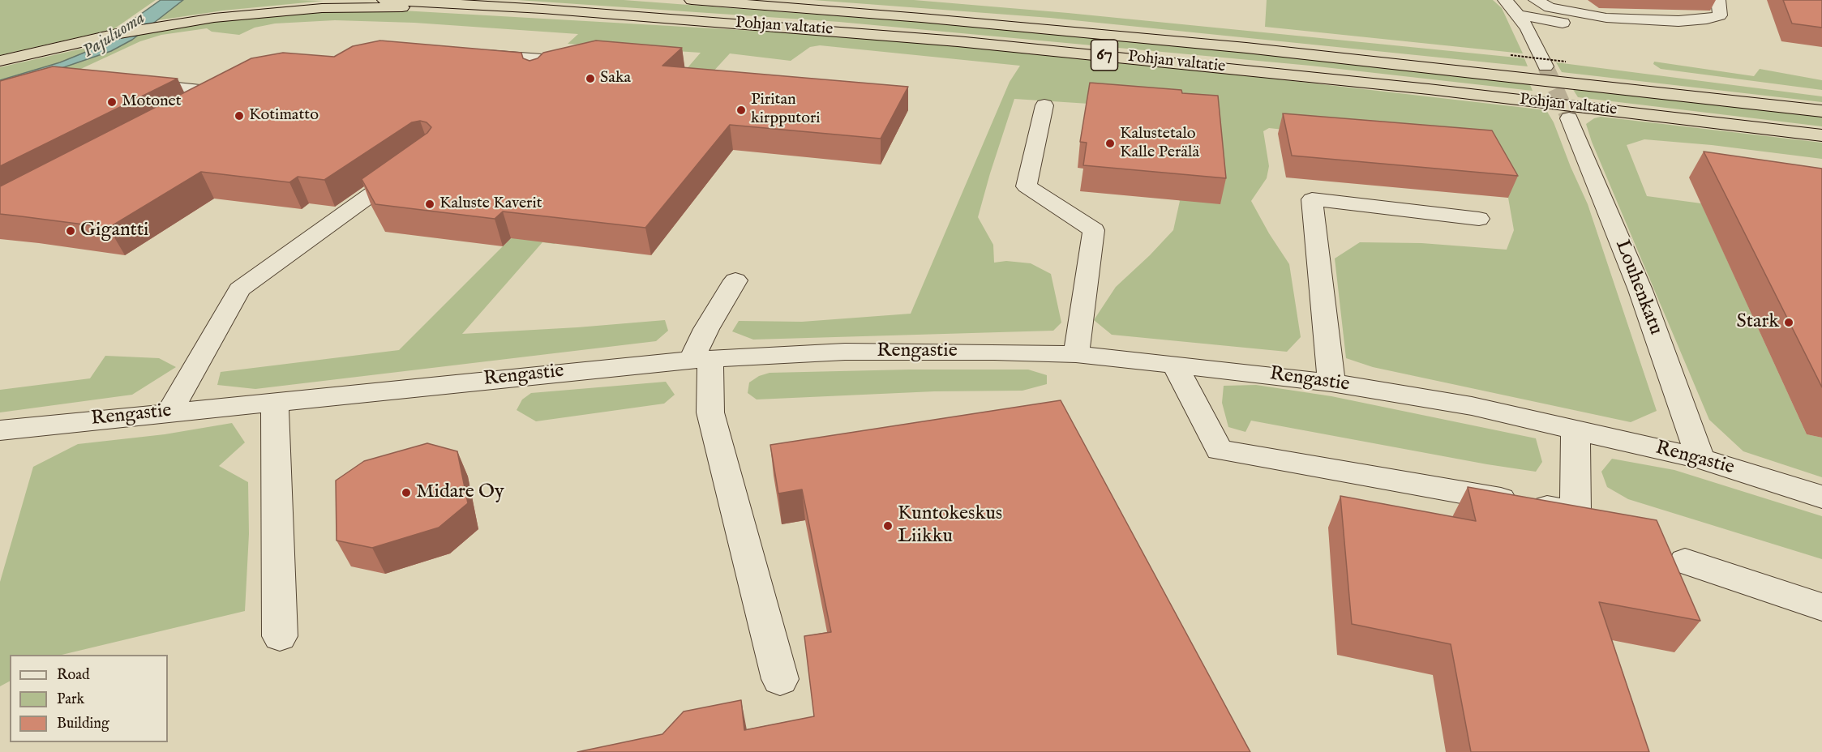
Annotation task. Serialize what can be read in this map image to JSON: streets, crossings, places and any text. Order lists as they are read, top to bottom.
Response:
{
  "streets": {
    "highway": ["Pohjan valtatie", "67"],
    "street": ["Louhenkatu", "Rengastie"]
  },
  "crossings": [
    ["Louhenkatu", "Rengastie"]
  ],
  "water": ["Pajuluoma"],
  "places": [
    "Saka",
    "Motonet",
    "Piritan kirpputori",
    "Kotimatto",
    "Kalustetalo Kalle Perälä",
    "Kaluste Kaverit",
    "Gigantti",
    "Stark",
    "Midare Oy",
    "Kuntokeskus Liikku"
  ],
  "legend": ["Road", "Park", "Building"]
}
